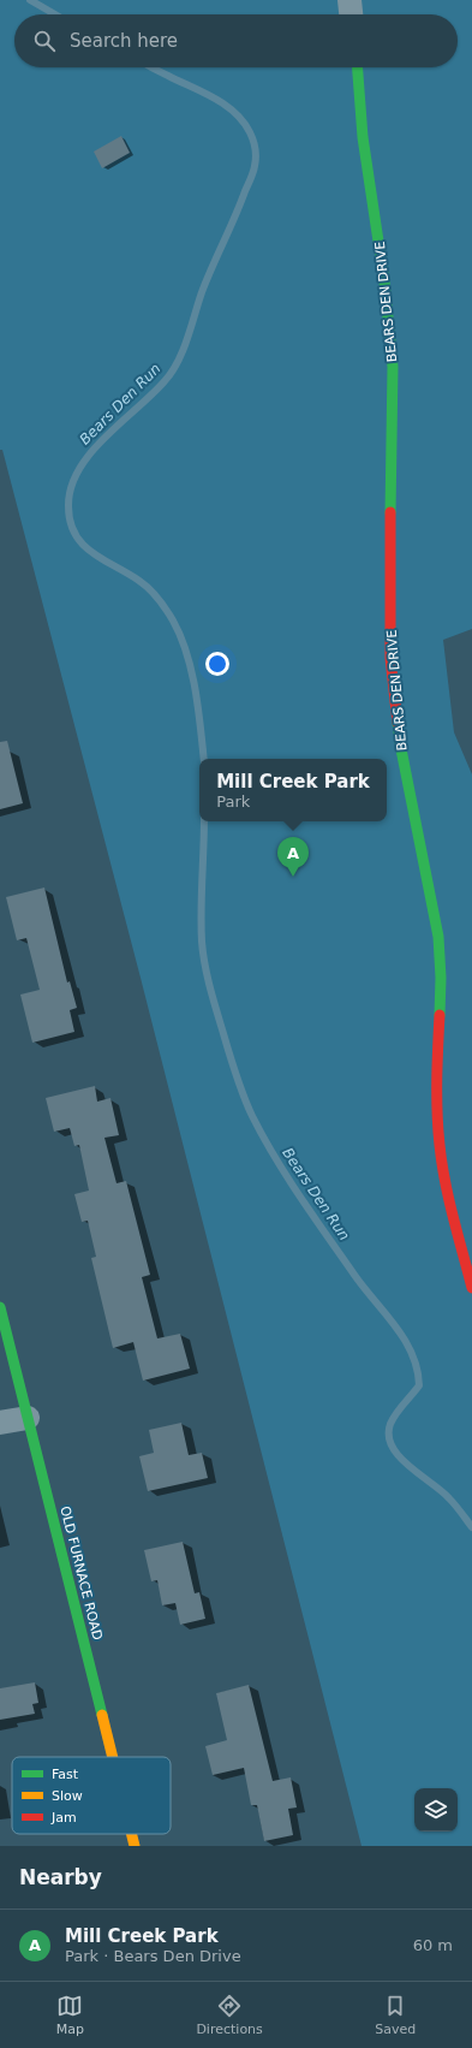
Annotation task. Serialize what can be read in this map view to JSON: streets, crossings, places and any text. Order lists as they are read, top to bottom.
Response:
{
  "streets": {
    "street": ["BEARS DEN DRIVE", "OLD FURNACE ROAD"]
  },
  "water": ["Bears Den Run"],
  "legend": ["Fast", "Slow", "Jam"],
  "page": {
    "search": "Search here",
    "popup": ["Mill Creek Park", "Park"],
    "pins": "A",
    "heading": "Nearby",
    "list": [
      {
        "mark": "A",
        "name": "Mill Creek Park",
        "note": "Park · Bears Den Drive",
        "value": "60 m"
      }
    ],
    "nav": ["Map", "Directions", "Saved"]
  }
}
